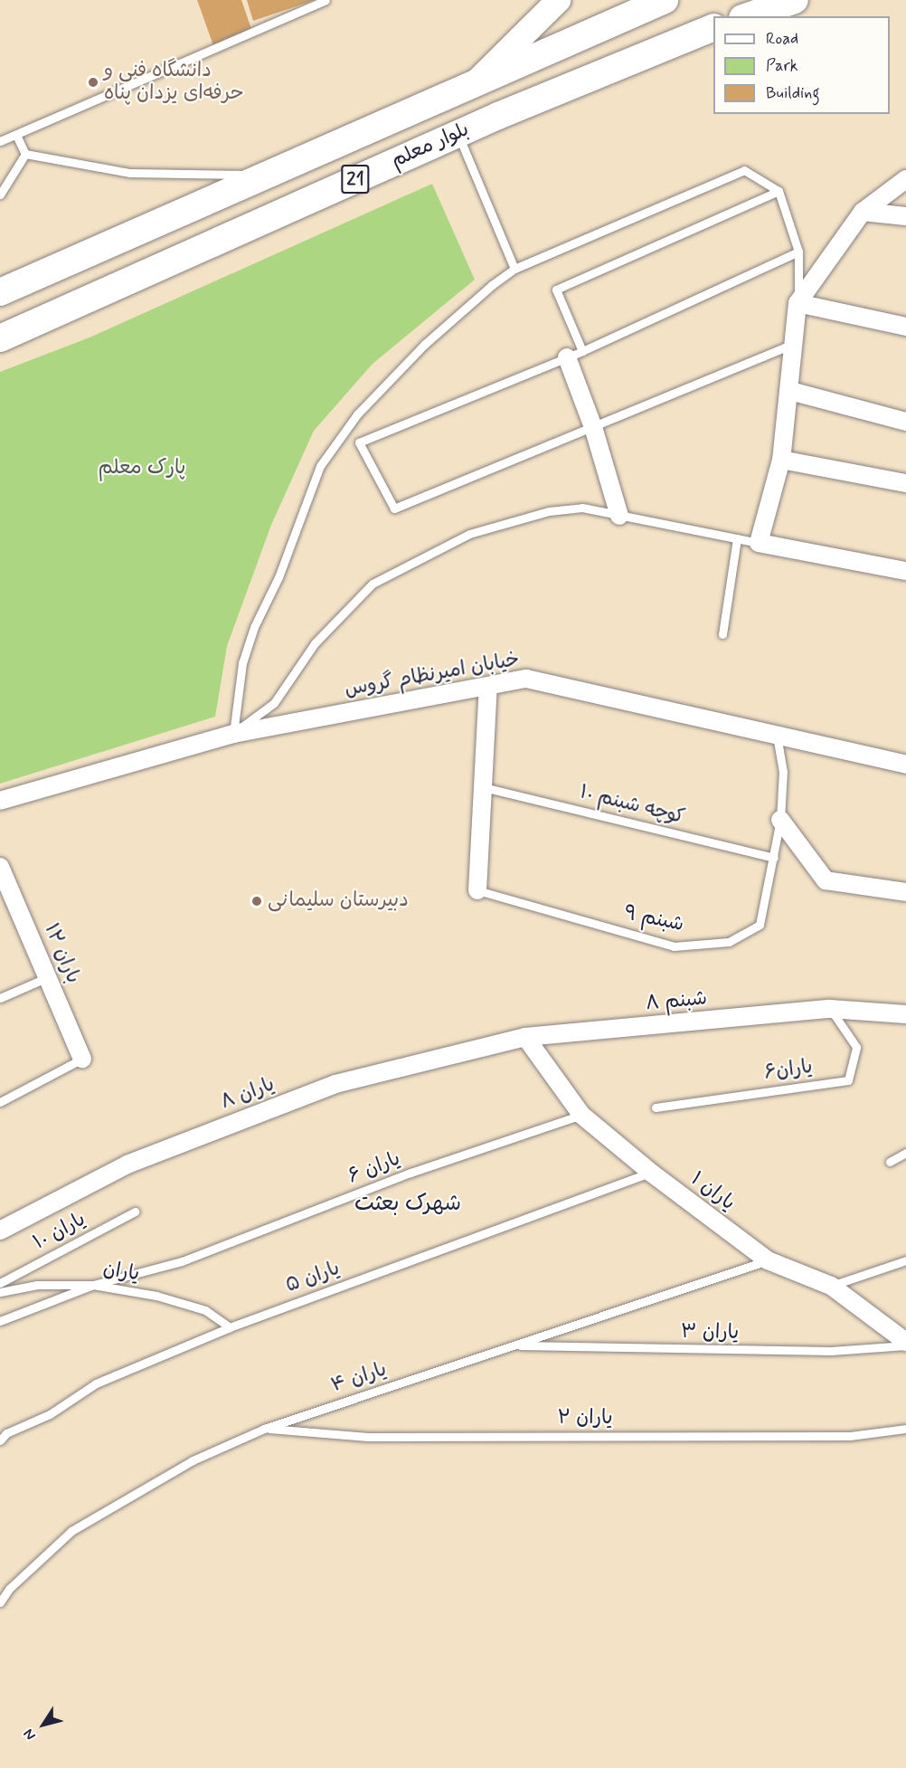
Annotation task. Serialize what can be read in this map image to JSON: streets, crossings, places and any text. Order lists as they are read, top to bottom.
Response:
{
  "streets": {
    "main road": ["بلوار معلم", "21"],
    "street": [
      "خیابان امیرنظام گروس",
      "باران ۱۲",
      "شبنم ۸",
      "یاران ۸",
      "یاران ۱"
    ],
    "lane": [
      "کوچه شبنم ۱۰",
      "شبنم ۹",
      "یاران۶",
      "یاران ۶",
      "یاران ۱۰",
      "یاران",
      "یاران ۵",
      "یاران ۳",
      "یاران ۴",
      "یاران ۲"
    ]
  },
  "crossings": [
    ["خیابان امیرنظام گروس", "شبنم ۹"],
    ["کوچه شبنم ۱۰", "شبنم ۹"],
    ["شبنم ۸", "یاران۶"],
    ["شبنم ۸", "یاران ۸"],
    ["شبنم ۸", "یاران ۱"],
    ["یاران ۸", "یاران ۱"],
    ["یاران ۶", "یاران ۱"],
    ["یاران ۶", "یاران"],
    ["یاران ۱", "یاران ۵"],
    ["یاران ۱", "یاران ۳"],
    ["یاران ۱", "یاران ۴"],
    ["یاران", "یاران ۵"],
    ["یاران ۳", "یاران ۴"],
    ["یاران ۴", "یاران ۲"]
  ],
  "districts": ["شهرک بعثت"],
  "parks": ["پارک معلم"],
  "places": ["دانشگاه فنی و حرفه‌ای یزدان پناه", "دبیرستان سلیمانی"],
  "legend": ["Road", "Park", "Building"],
  "north": "bottom left"
}
